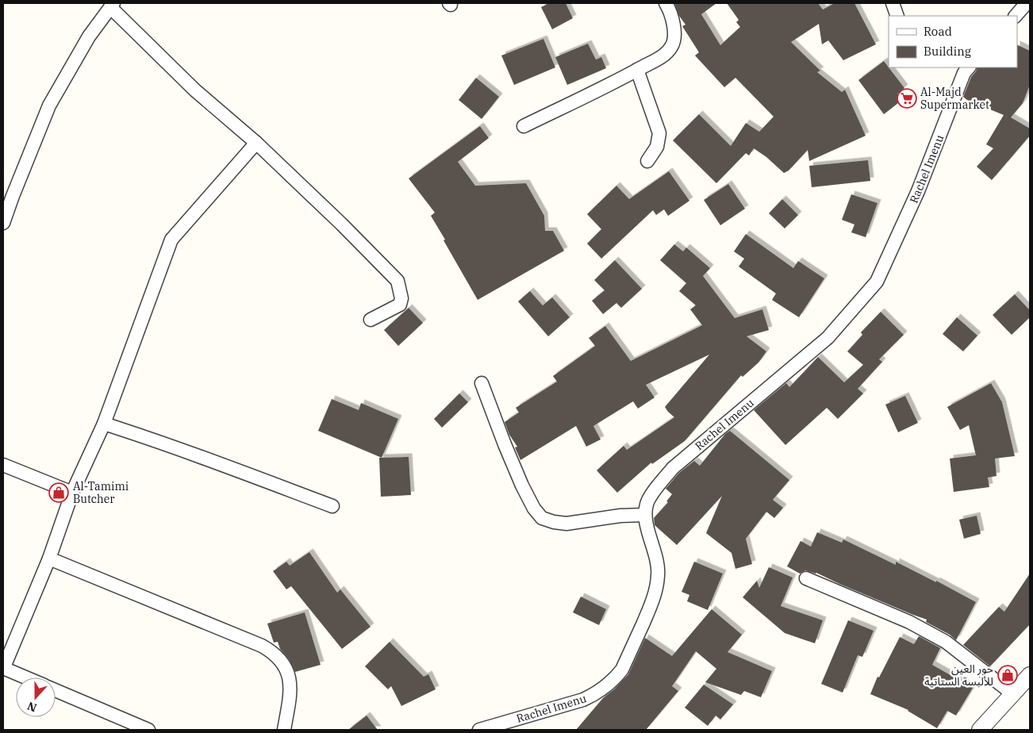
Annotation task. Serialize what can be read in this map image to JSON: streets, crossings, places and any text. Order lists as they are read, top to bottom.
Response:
{
  "streets": {
    "street": ["Rachel Imenu"]
  },
  "places": {
    "supermarket": ["Al-Majd Supermarket"],
    "shop": ["Al-Tamimi Butcher", "حور العين للألبسة الستاتية"]
  },
  "legend": ["Road", "Building"],
  "north": "bottom"
}
